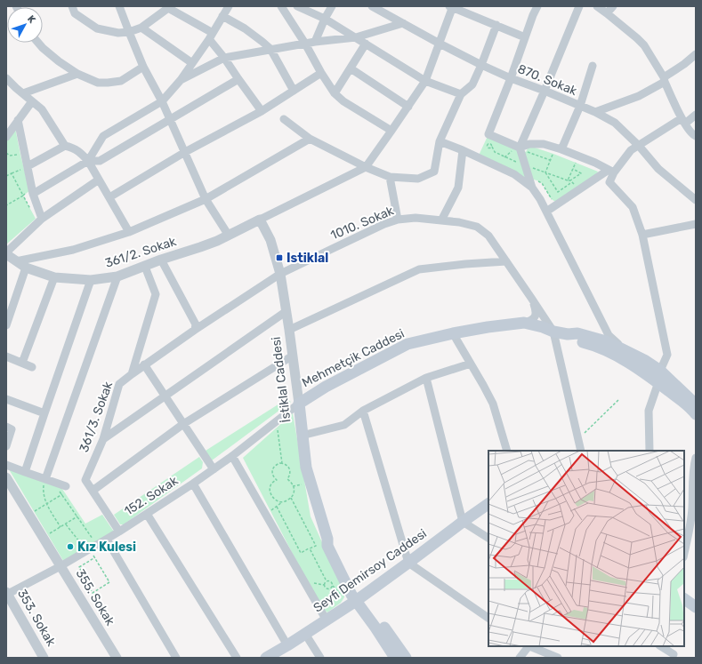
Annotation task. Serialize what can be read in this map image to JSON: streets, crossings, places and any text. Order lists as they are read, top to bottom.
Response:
{
  "streets": {
    "main road": ["Mehmetçik Caddesi", "İstiklal Caddesi", "Seyfi Demirsoy Caddesi"],
    "street": [
      "870. Sokak",
      "1010. Sokak",
      "361/2. Sokak",
      "361/3. Sokak",
      "152. Sokak",
      "355. Sokak",
      "353. Sokak"
    ]
  },
  "crossings": [
    ["1010. Sokak", "Mehmetçik Caddesi"],
    ["1010. Sokak", "İstiklal Caddesi"],
    ["1010. Sokak", "361/3. Sokak"],
    ["361/2. Sokak", "İstiklal Caddesi"],
    ["Mehmetçik Caddesi", "İstiklal Caddesi"],
    ["Mehmetçik Caddesi", "152. Sokak"],
    ["İstiklal Caddesi", "152. Sokak"],
    ["İstiklal Caddesi", "Seyfi Demirsoy Caddesi"],
    ["361/3. Sokak", "152. Sokak"],
    ["152. Sokak", "355. Sokak"],
    ["152. Sokak", "353. Sokak"]
  ],
  "places": {
    "transit": ["Istiklal"],
    "other": ["Kız Kulesi"]
  },
  "north": "top right"
}
